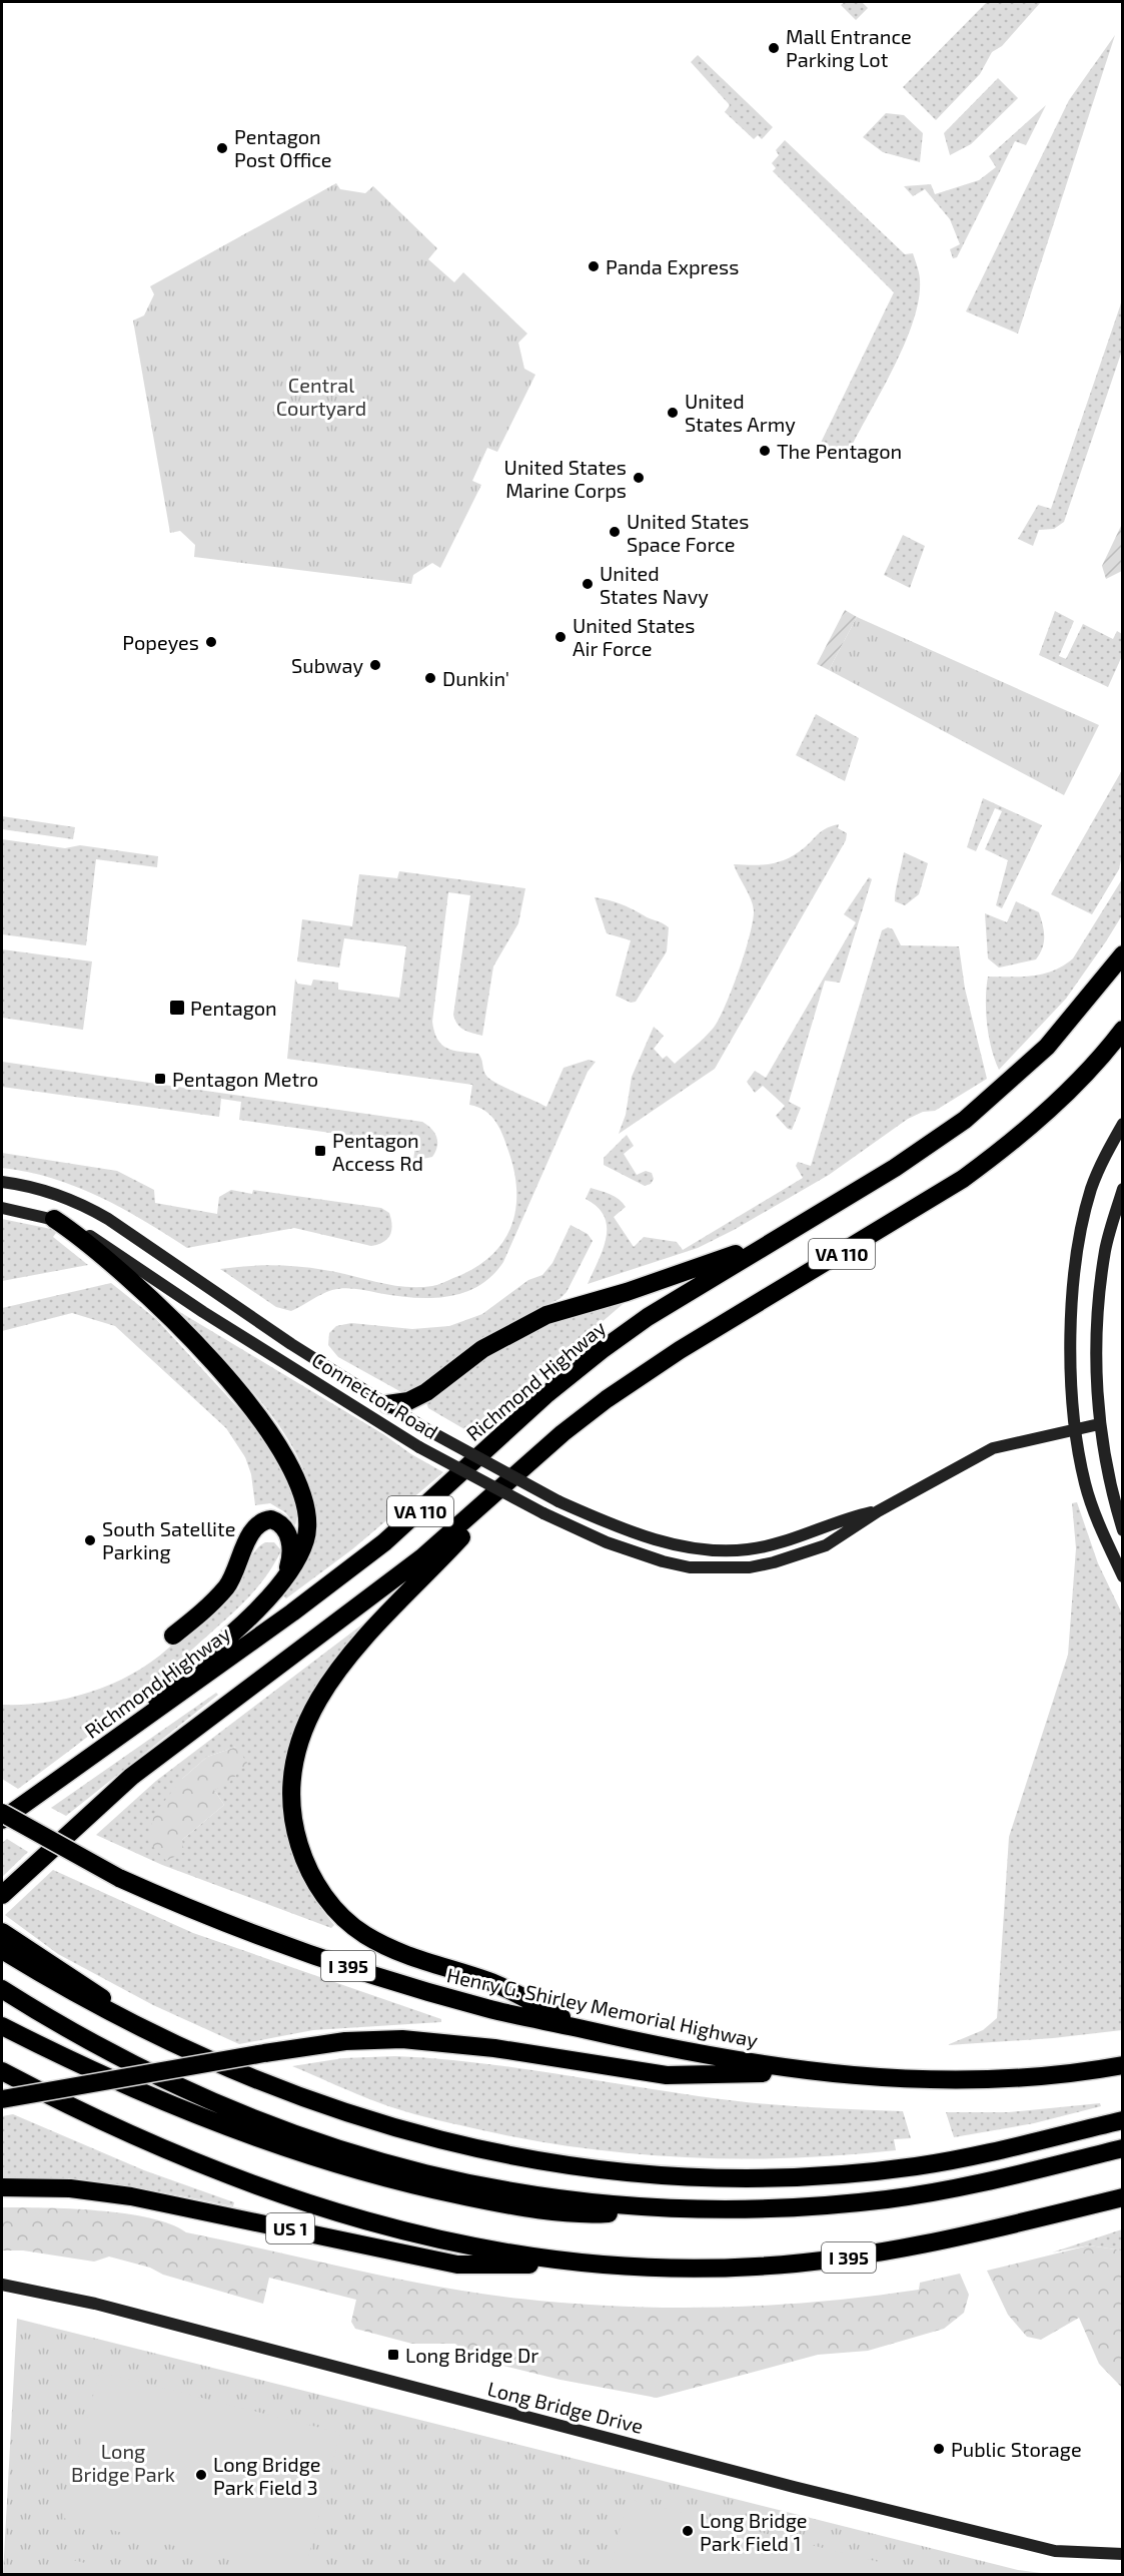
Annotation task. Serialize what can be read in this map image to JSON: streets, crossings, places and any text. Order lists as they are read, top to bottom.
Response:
{
  "streets": {
    "highway": [
      "VA 110",
      "Richmond Highway",
      "I 395",
      "Henry G. Shirley Memorial Highway",
      "US 1"
    ],
    "street": ["Connector Road", "Long Bridge Drive"]
  },
  "crossings": [
    ["I 395", "US 1"]
  ],
  "parks": ["Central Courtyard", "Long Bridge Park"],
  "places": {
    "other": [
      "Mall Entrance Parking Lot",
      "Pentagon Post Office",
      "Panda Express",
      "United States Army",
      "The Pentagon",
      "United States Marine Corps",
      "United States Space Force",
      "United States Navy",
      "United States Air Force",
      "Popeyes",
      "Subway",
      "Dunkin'",
      "South Satellite Parking",
      "Public Storage",
      "Long Bridge Park Field 3",
      "Long Bridge Park Field 1"
    ],
    "transit": [
      "Pentagon",
      "Pentagon Metro",
      "Pentagon Access Rd",
      "Long Bridge Dr"
    ]
  }
}
